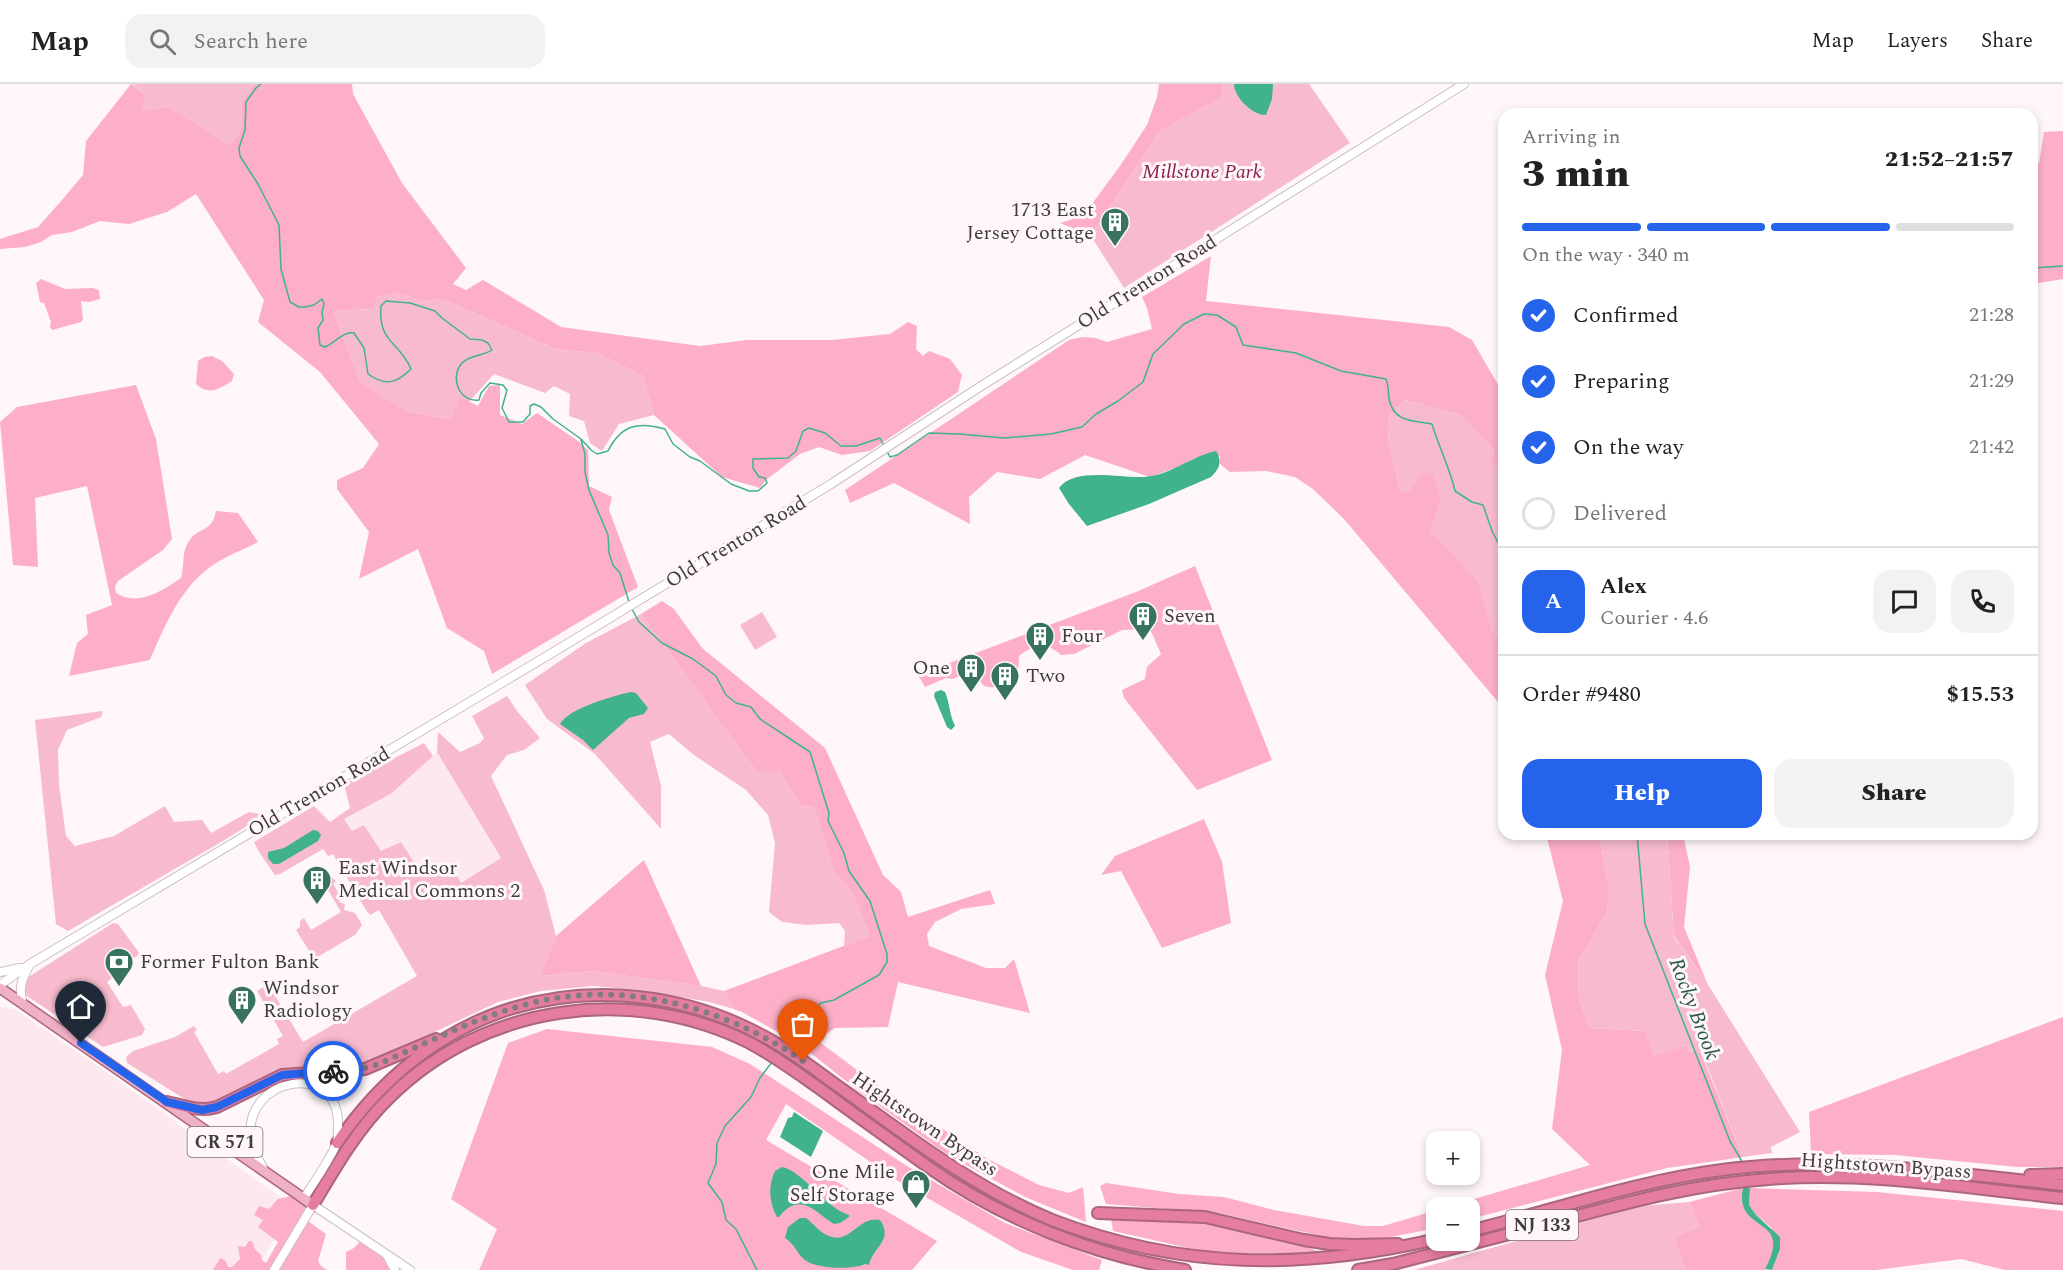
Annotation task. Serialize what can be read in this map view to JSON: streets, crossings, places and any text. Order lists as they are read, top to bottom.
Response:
{
  "streets": {
    "highway": ["Hightstown Bypass", "NJ 133"],
    "main road": ["Old Trenton Road", "CR 571"]
  },
  "crossings": [
    ["Old Trenton Road", "CR 571"],
    ["Hightstown Bypass", "CR 571"]
  ],
  "water": ["Rocky Brook"],
  "parks": ["Millstone Park"],
  "places": {
    "building": [
      "1713 East Jersey Cottage",
      "Seven",
      "Four",
      "One",
      "Two",
      "East Windsor Medical Commons 2",
      "Windsor Radiology"
    ],
    "bank": ["Former Fulton Bank"],
    "shop": ["One Mile Self Storage"]
  },
  "page": {
    "header": "Map",
    "search": "Search here",
    "nav": ["Map", "Layers", "Share"],
    "heading": ["3 min", "Arriving in", "21:52–21:57"],
    "panel": [
      "Alex",
      "Courier · 4.6",
      "Order #9480",
      "$15.53"
    ],
    "bar": "On the way · 340 m",
    "list": [
      ["Confirmed", "21:28"],
      ["Preparing", "21:29"],
      ["On the way", "21:42"],
      "Delivered"
    ],
    "round": "A",
    "buttons": ["Help", "Share"],
    "map_buttons": ["+", "−"]
  }
}
